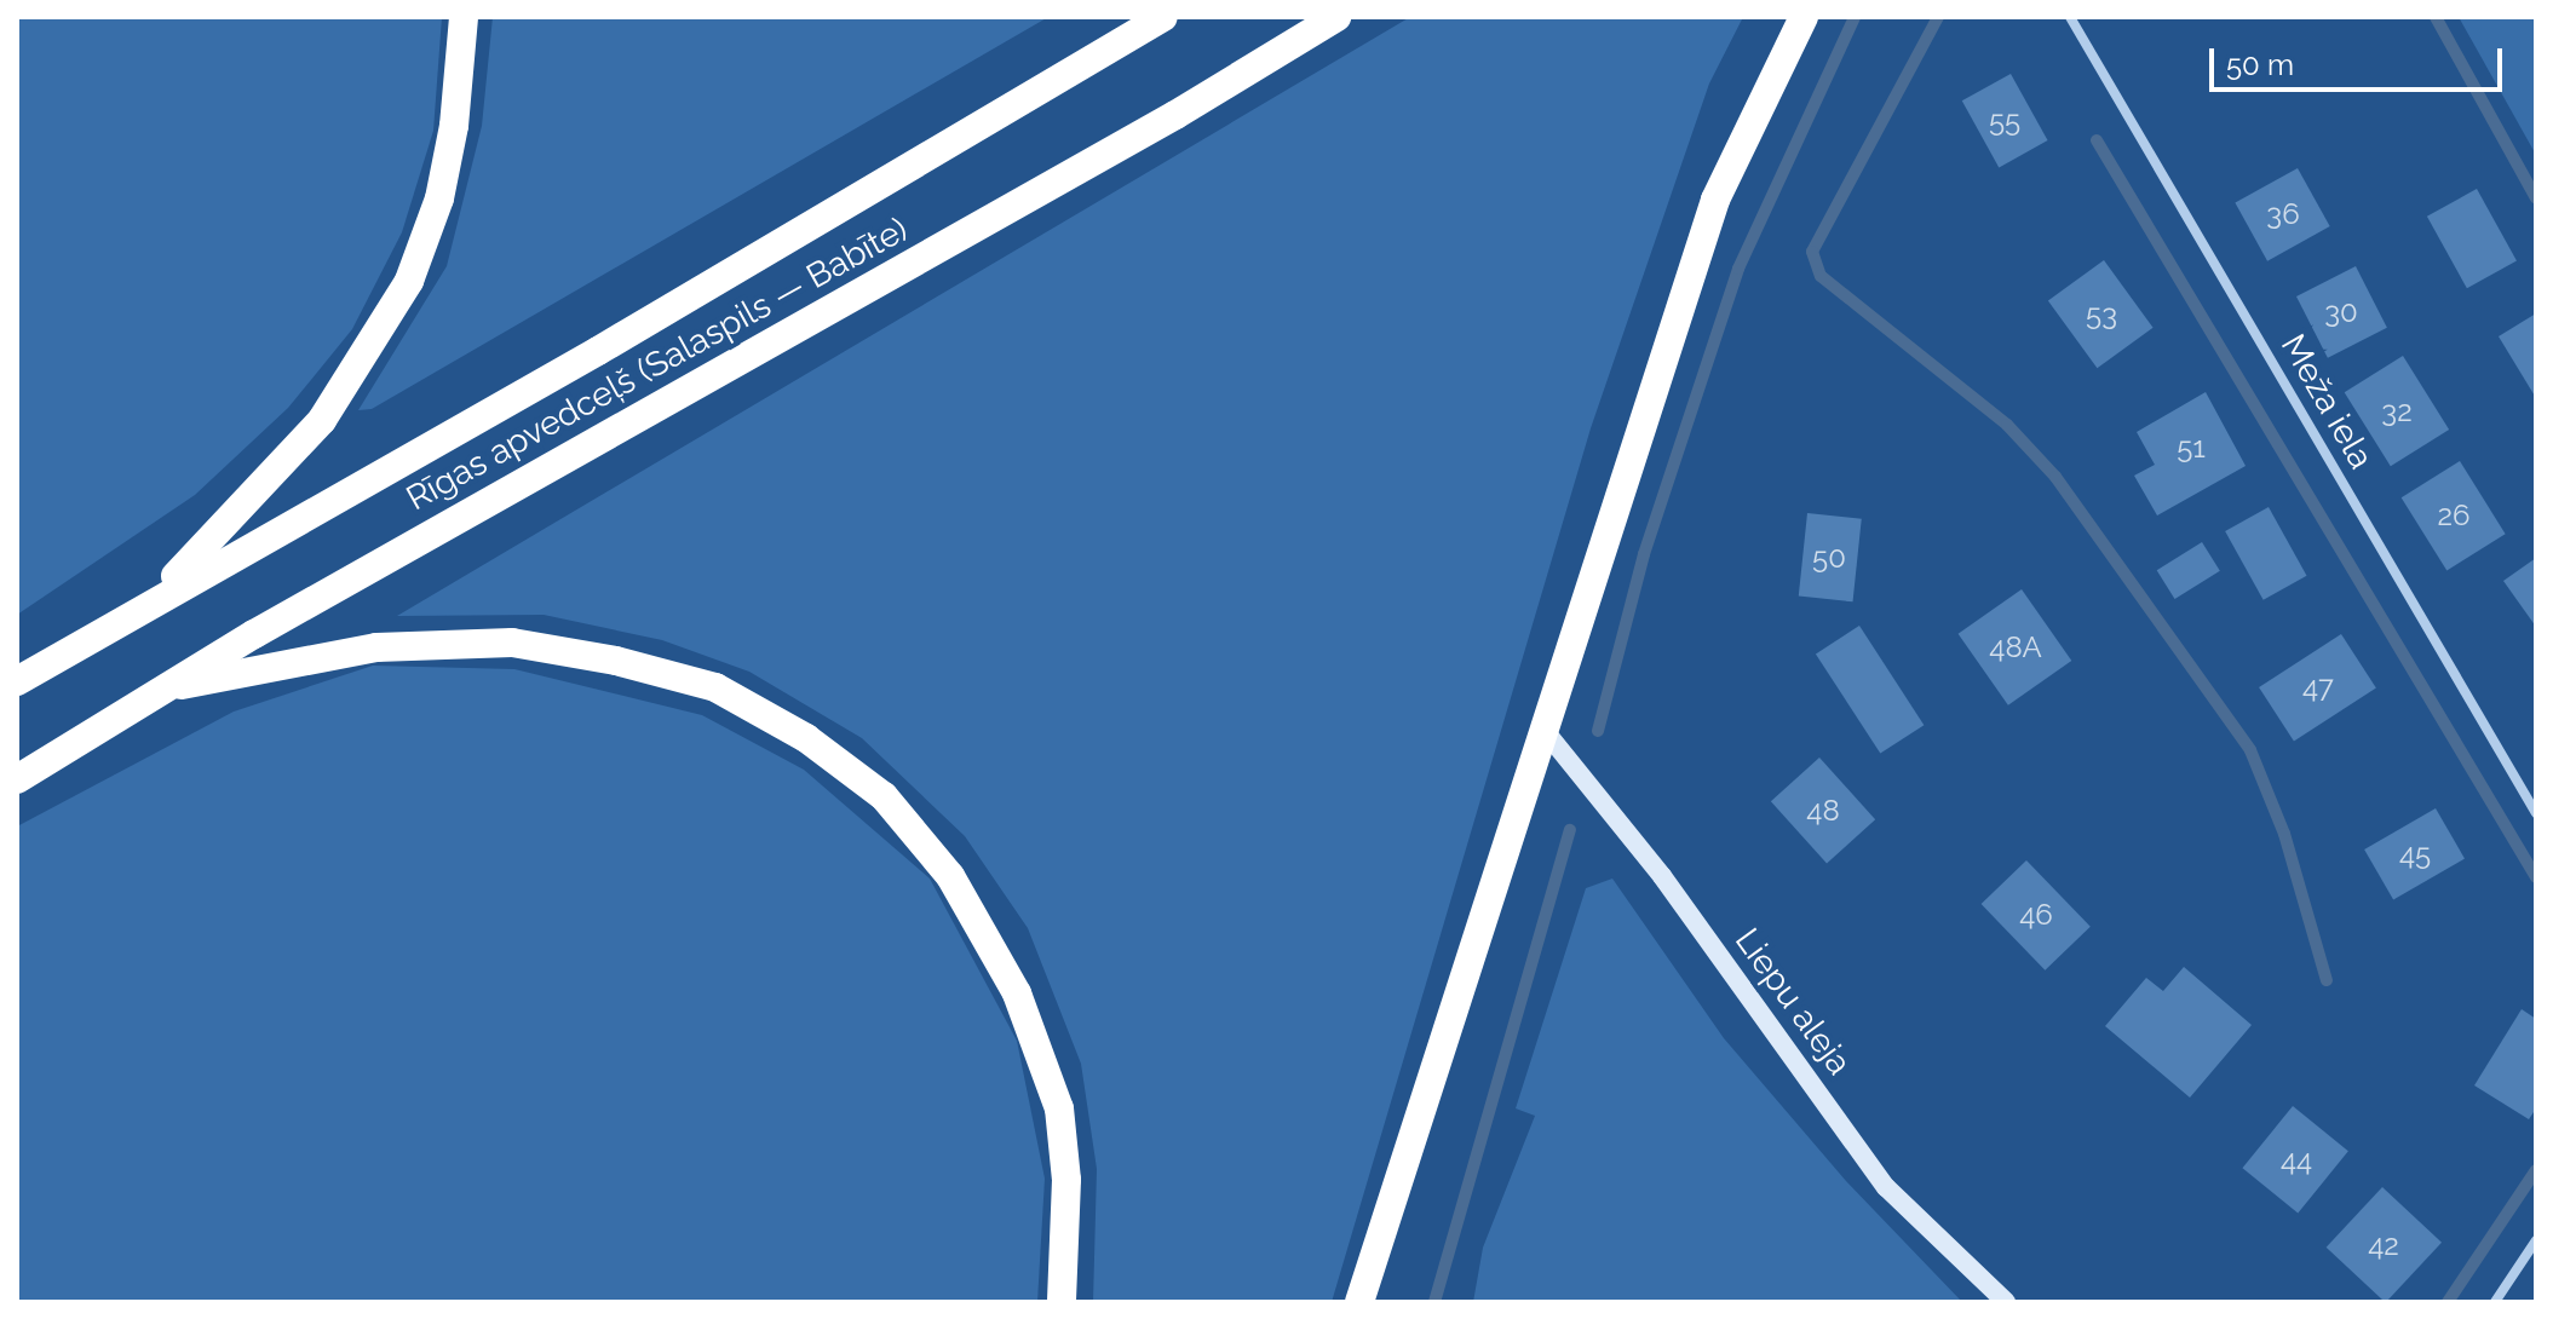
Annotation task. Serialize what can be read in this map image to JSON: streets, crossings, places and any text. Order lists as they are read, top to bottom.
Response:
{
  "streets": {
    "highway": ["Rīgas apvedceļš (Salaspils — Babīte)"],
    "street": ["Meža iela", "Liepu aleja"]
  },
  "house_numbers": [
    "55",
    "36",
    "30",
    "53",
    "32",
    "51",
    "26",
    "50",
    "48A",
    "47",
    "48",
    "45",
    "46",
    "44",
    "42"
  ],
  "scale_bar": "50 m"
}
